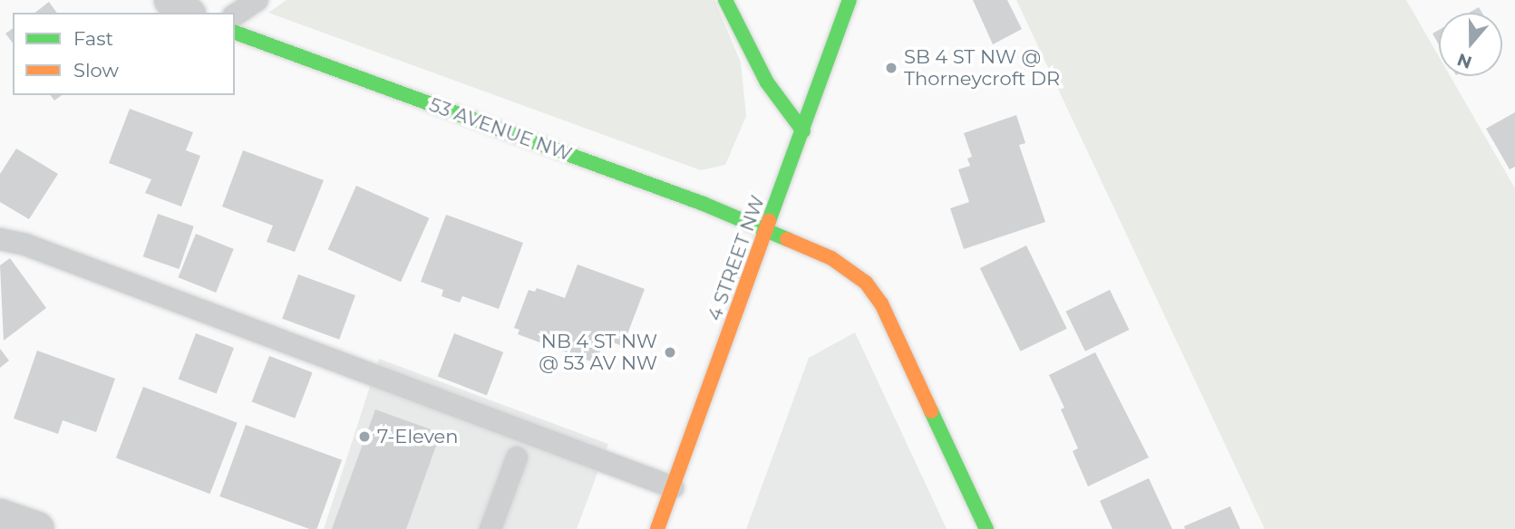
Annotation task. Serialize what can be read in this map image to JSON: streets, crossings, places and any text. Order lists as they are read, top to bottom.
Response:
{
  "streets": {
    "street": ["53 AVENUE NW", "4 STREET NW"]
  },
  "crossings": [
    ["53 AVENUE NW", "4 STREET NW"]
  ],
  "places": ["SB 4 ST NW @ Thorneycroft DR", "NB 4 ST NW @ 53 AV NW", "7-Eleven"],
  "legend": ["Fast", "Slow"],
  "north": "bottom"
}
